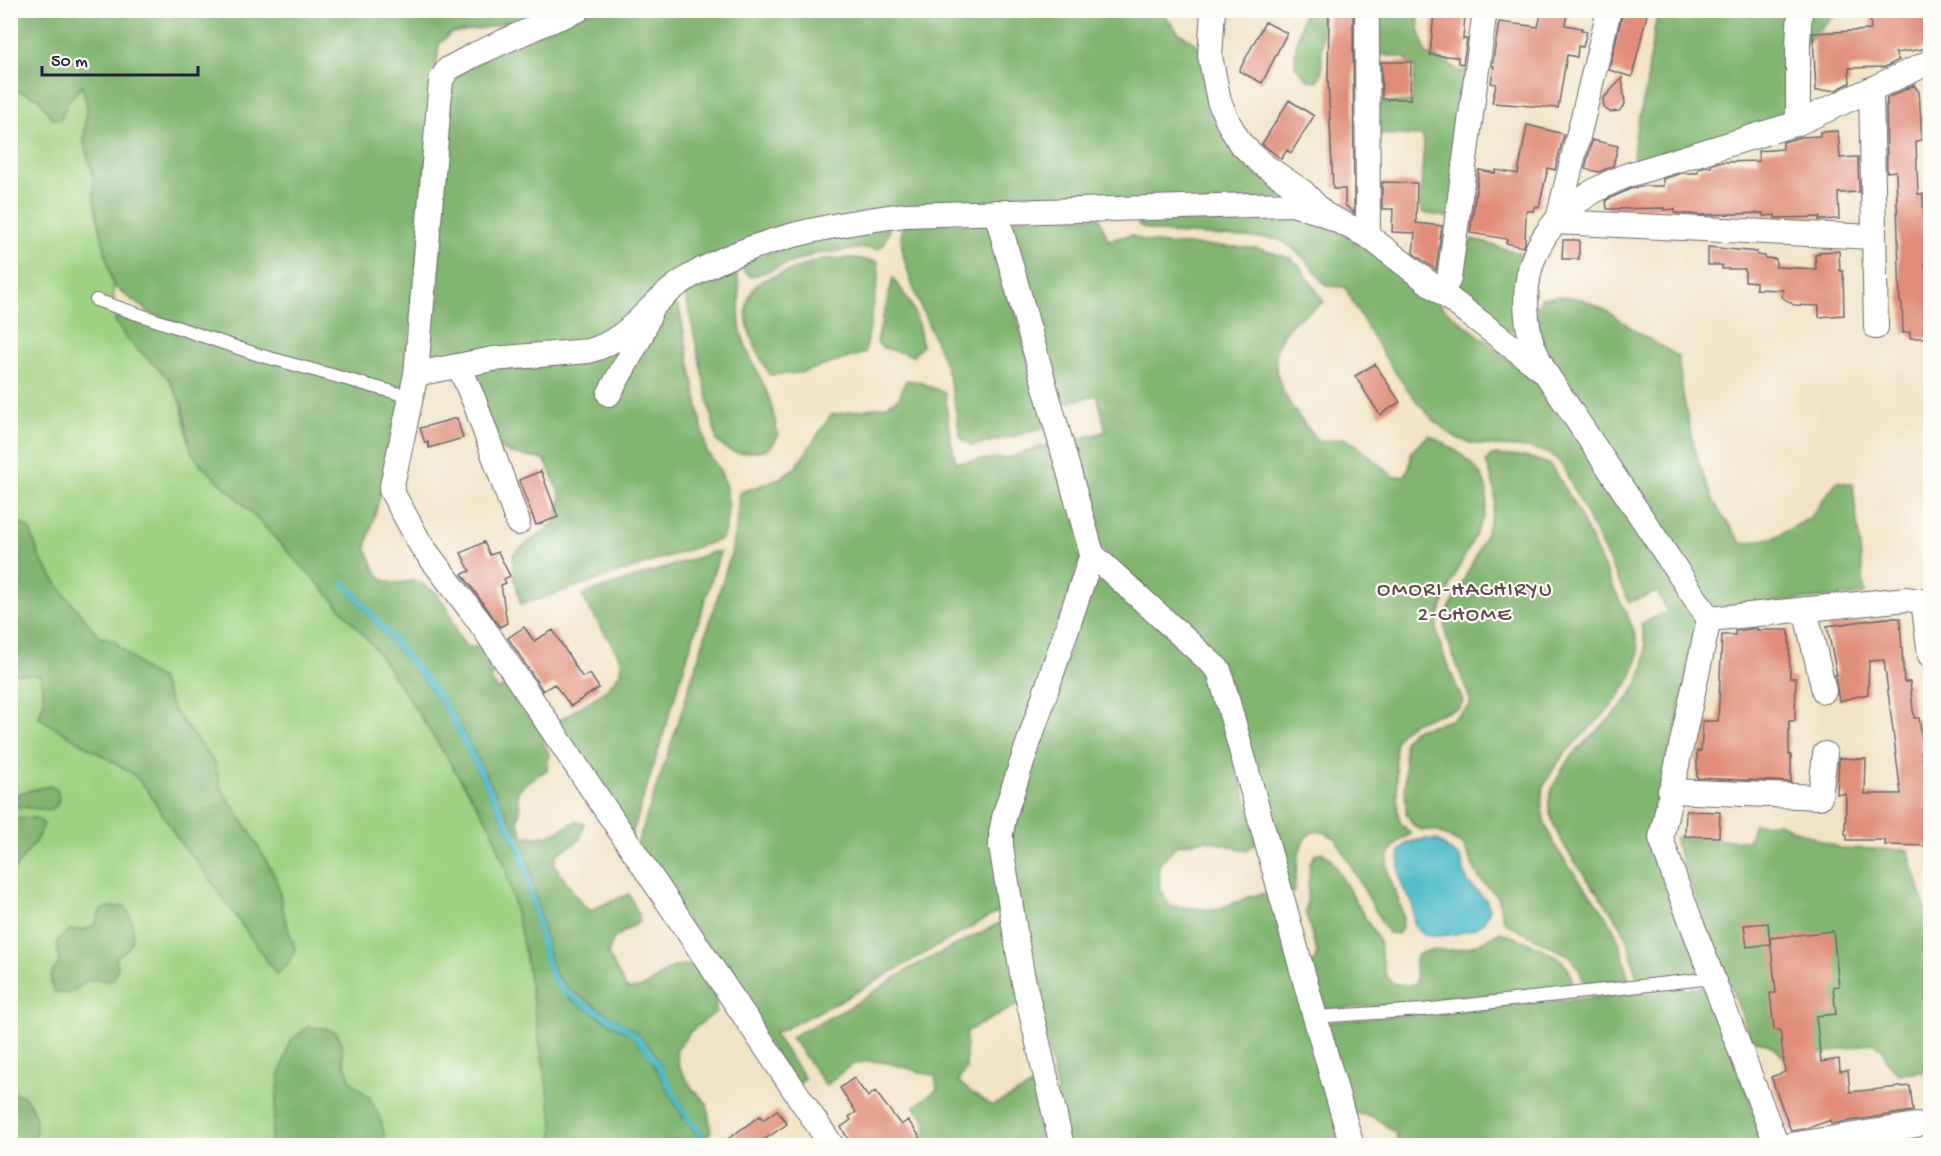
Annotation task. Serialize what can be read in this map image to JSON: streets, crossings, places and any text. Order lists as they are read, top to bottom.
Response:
{
  "districts": ["OMORI-HACHIRYU 2-CHOME"],
  "scale_bar": "50 m"
}
